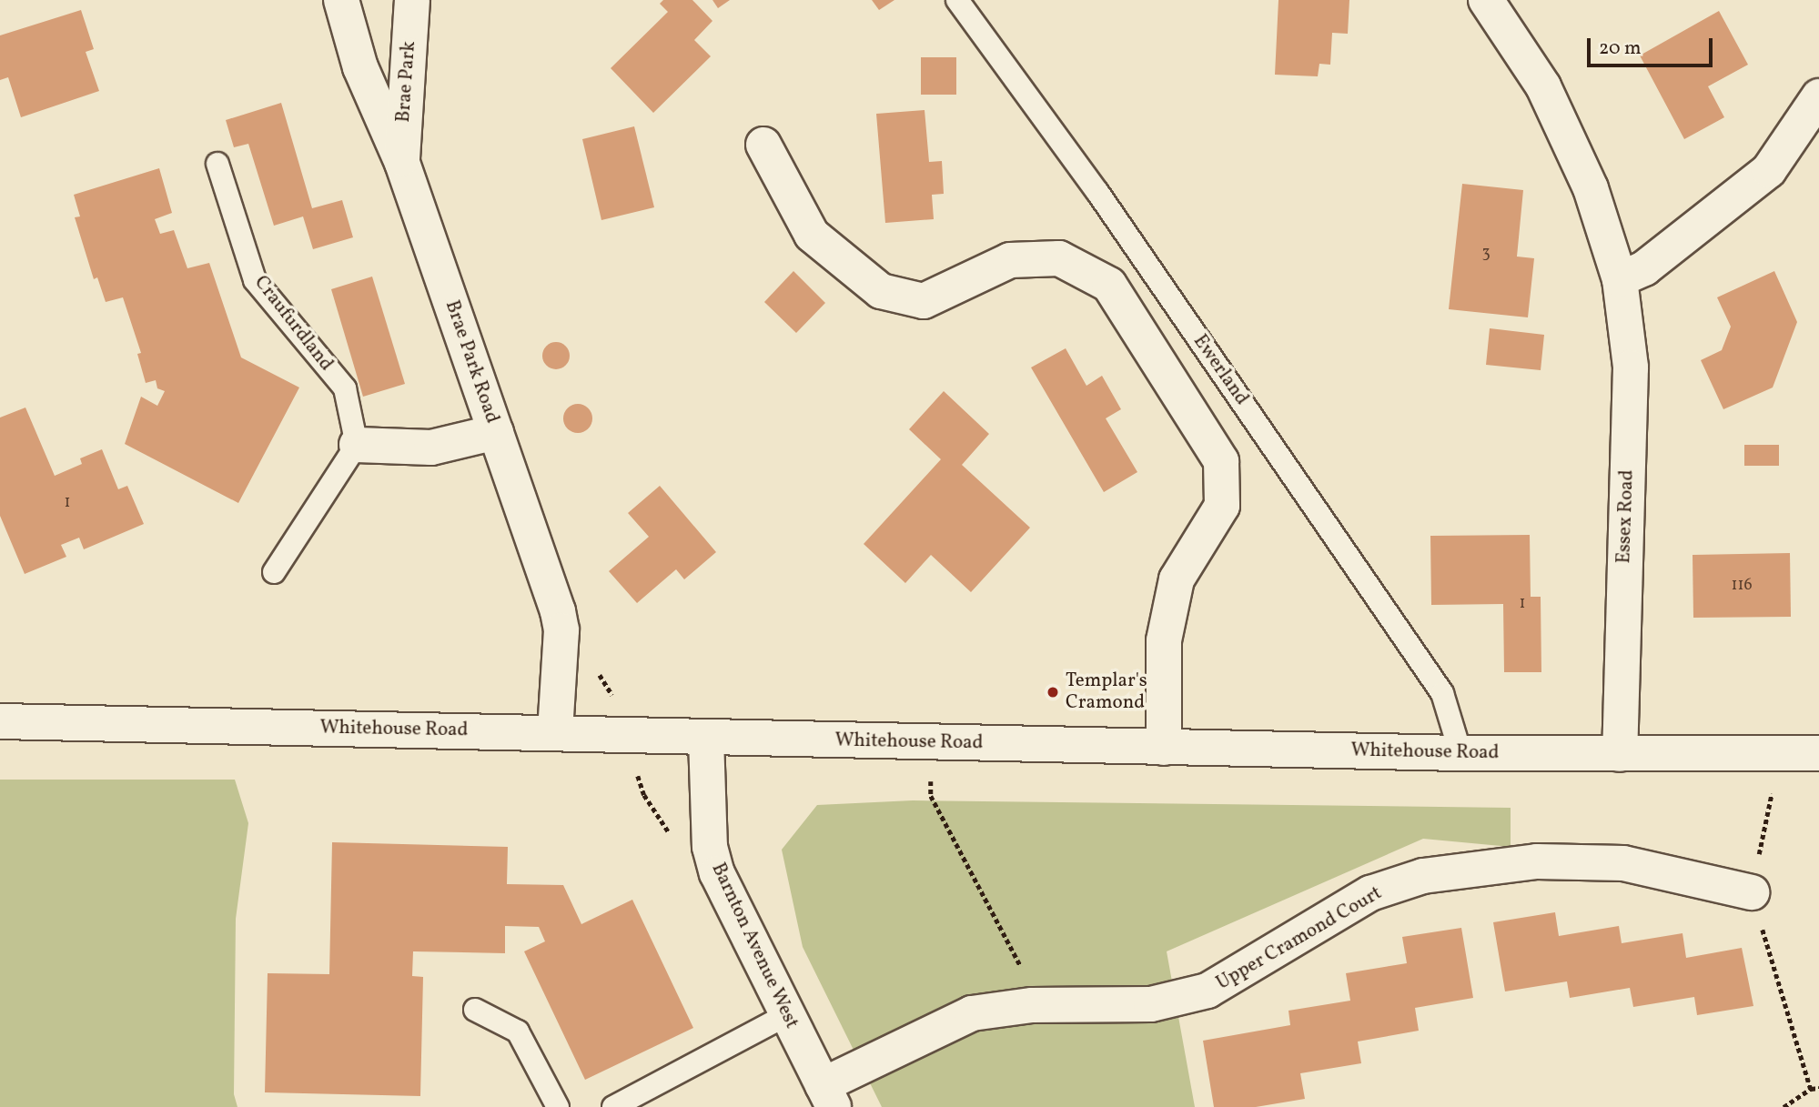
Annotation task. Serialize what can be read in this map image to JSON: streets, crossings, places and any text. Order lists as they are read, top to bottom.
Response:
{
  "streets": {
    "street": [
      "Brae Park",
      "Brae Park Road",
      "Essex Road",
      "Whitehouse Road",
      "Upper Cramond Court",
      "Barnton Avenue West"
    ],
    "lane": ["Craufurdland", "Ewerland"]
  },
  "crossings": [
    ["Brae Park", "Brae Park Road"],
    ["Brae Park Road", "Whitehouse Road"],
    ["Ewerland", "Whitehouse Road"],
    ["Essex Road", "Whitehouse Road"],
    ["Whitehouse Road", "Barnton Avenue West"],
    ["Upper Cramond Court", "Barnton Avenue West"]
  ],
  "places": ["Templar's Cramond"],
  "house_numbers": [
    "3",
    "1",
    "116",
    "1"
  ],
  "scale_bar": "20 m"
}
